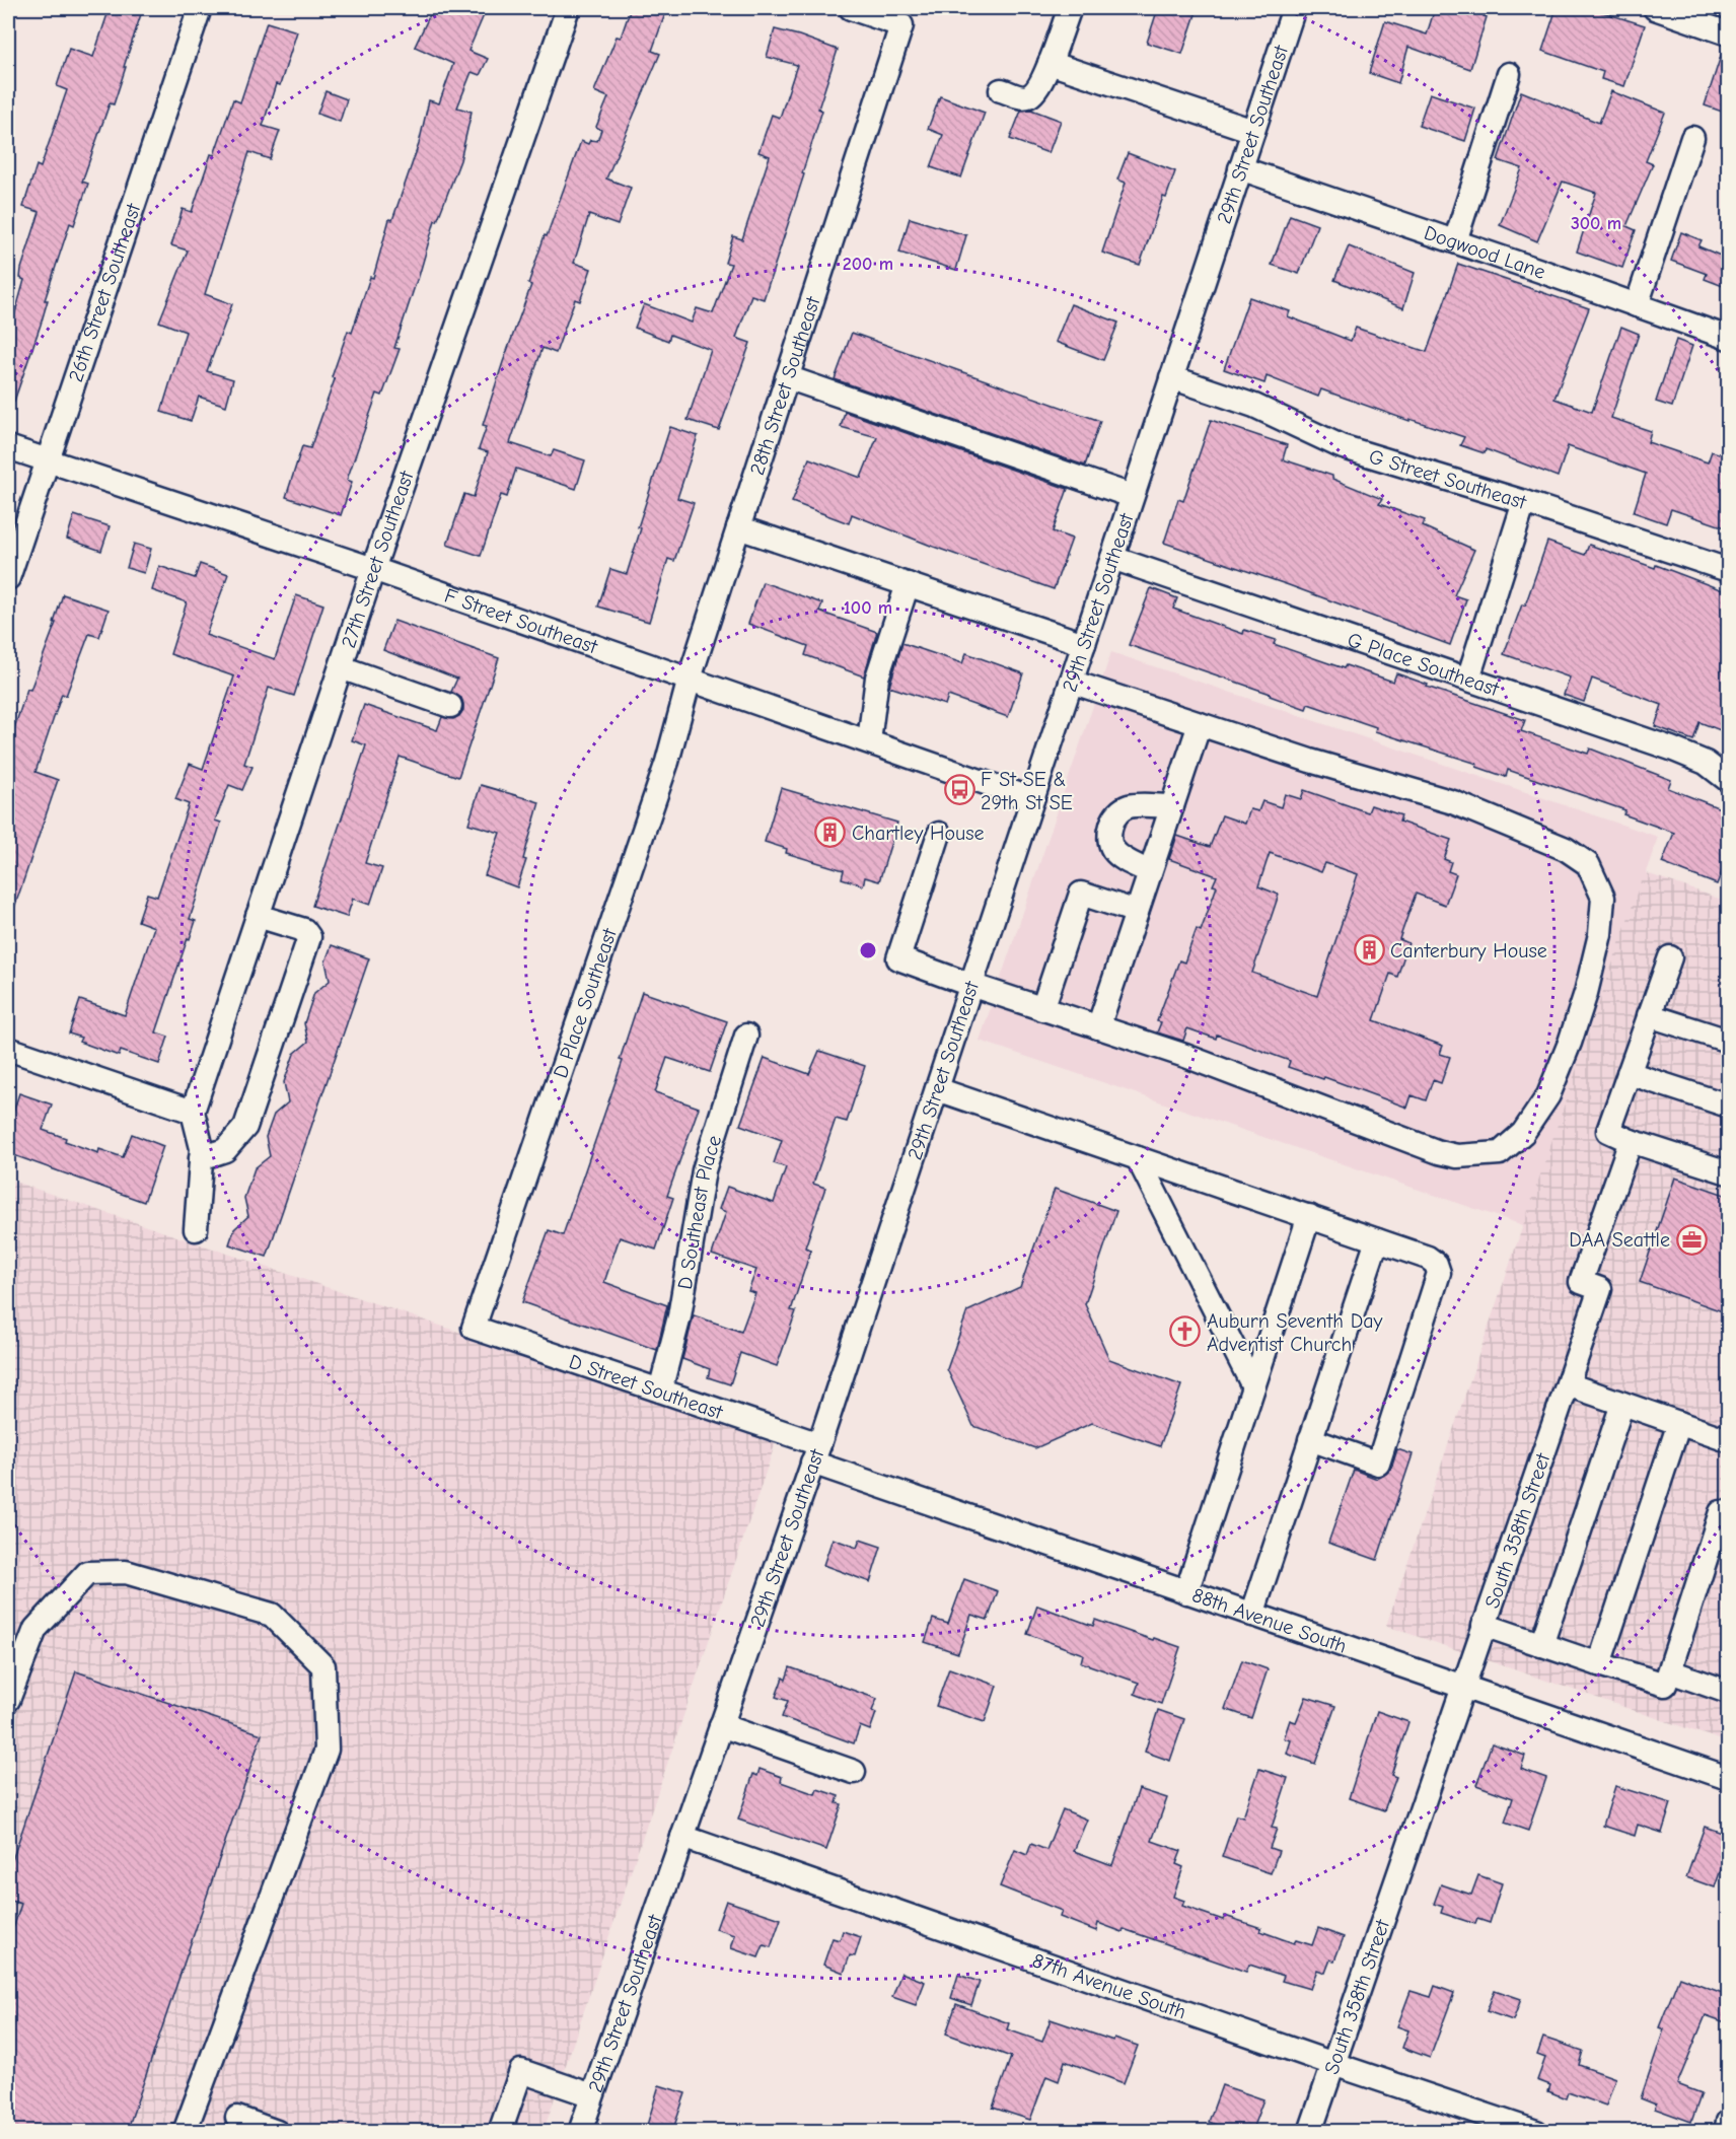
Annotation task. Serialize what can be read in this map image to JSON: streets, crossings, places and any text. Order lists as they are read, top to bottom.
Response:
{
  "streets": {
    "street": [
      "29th Street Southeast",
      "Dogwood Lane",
      "26th Street Southeast",
      "28th Street Southeast",
      "G Street Southeast",
      "27th Street Southeast",
      "F Street Southeast",
      "G Place Southeast",
      "D Place Southeast",
      "D Southeast Place",
      "D Street Southeast",
      "South 358th Street",
      "88th Avenue South",
      "87th Avenue South"
    ]
  },
  "crossings": [
    ["29th Street Southeast", "Dogwood Lane"],
    ["29th Street Southeast", "G Street Southeast"],
    ["29th Street Southeast", "F Street Southeast"],
    ["29th Street Southeast", "G Place Southeast"],
    ["29th Street Southeast", "D Street Southeast"],
    ["29th Street Southeast", "88th Avenue South"],
    ["29th Street Southeast", "87th Avenue South"],
    ["26th Street Southeast", "F Street Southeast"],
    ["28th Street Southeast", "F Street Southeast"],
    ["28th Street Southeast", "D Place Southeast"],
    ["27th Street Southeast", "F Street Southeast"],
    ["F Street Southeast", "D Place Southeast"],
    ["D Place Southeast", "D Street Southeast"],
    ["D Southeast Place", "D Street Southeast"],
    ["D Street Southeast", "88th Avenue South"],
    ["South 358th Street", "88th Avenue South"],
    ["South 358th Street", "87th Avenue South"]
  ],
  "places": {
    "bus stop": ["F St SE & 29th St SE"],
    "building": ["Chartley House", "Canterbury House"],
    "office": ["DAA Seattle"],
    "church": ["Auburn Seventh Day Adventist Church"]
  },
  "rings": ["300 m", "200 m", "100 m"]
}
